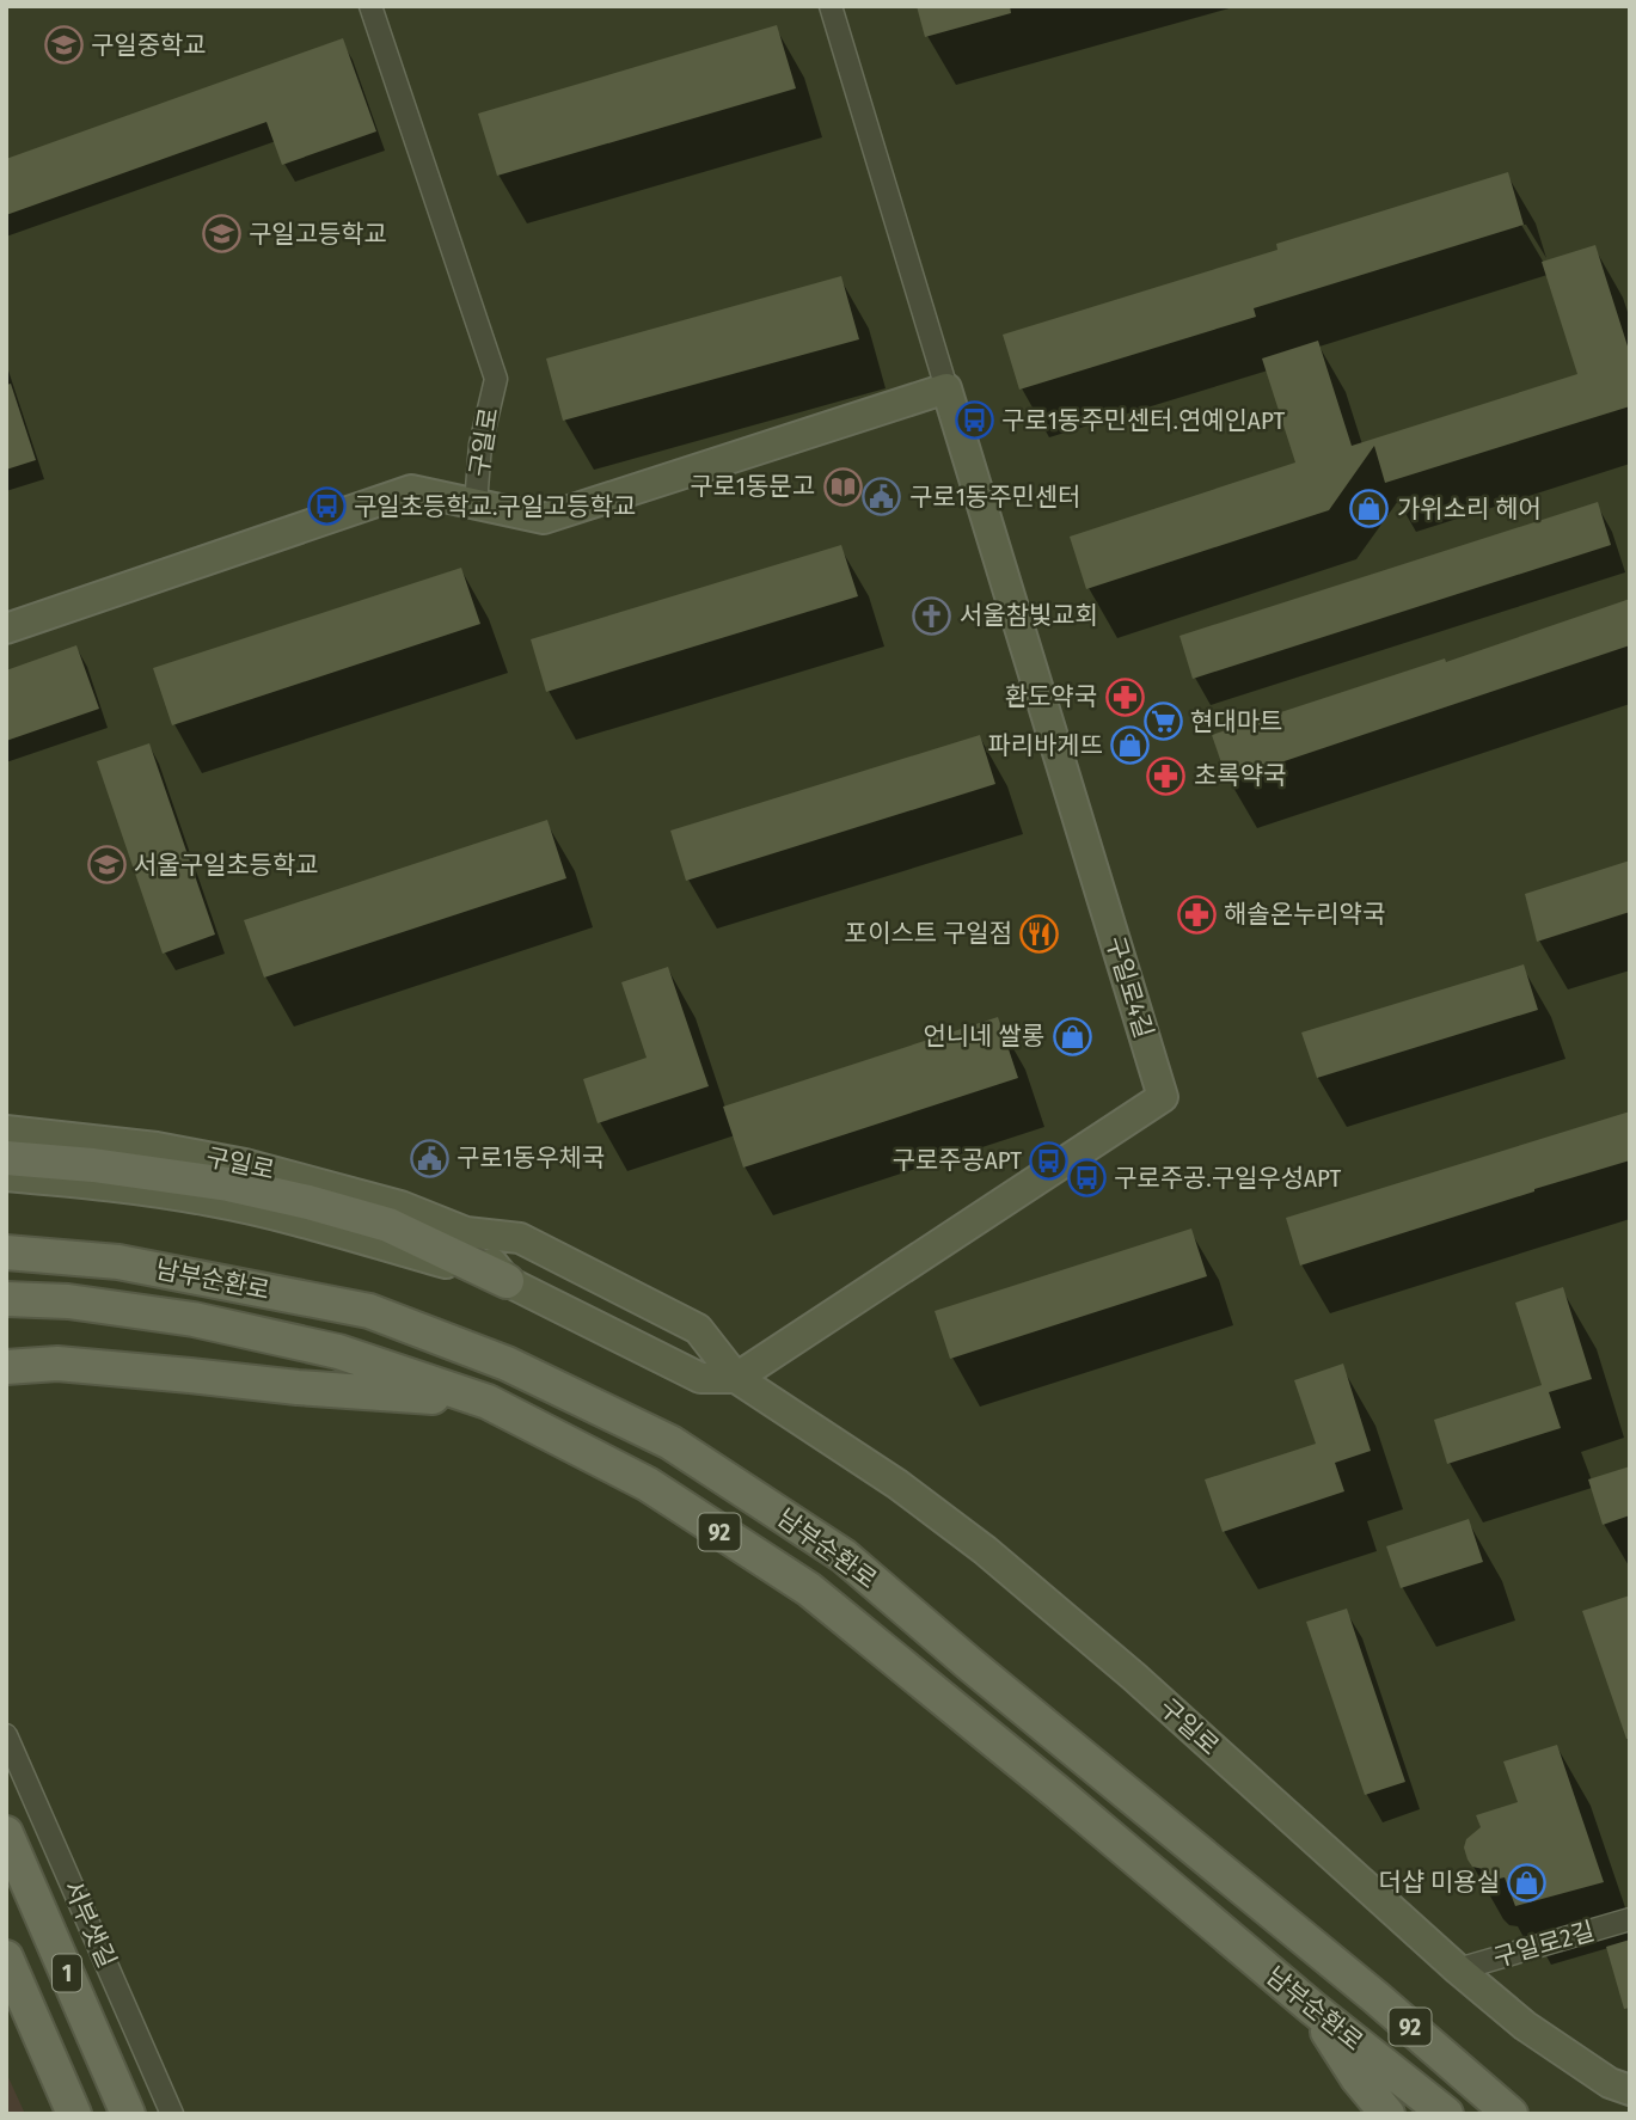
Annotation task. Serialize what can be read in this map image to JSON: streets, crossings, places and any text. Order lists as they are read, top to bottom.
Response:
{
  "streets": {
    "main road": [
      "구일로",
      "구일로4길",
      "남부순환로",
      "92",
      "1"
    ],
    "street": ["서부샛길", "구일로2길"]
  },
  "crossings": [
    ["구일로", "구일로4길"],
    ["구일로", "구일로2길"]
  ],
  "places": {
    "school or university": ["구일중학교", "구일고등학교", "서울구일초등학교"],
    "bus stop": [
      "구로1동주민센터.연예인APT",
      "구일초등학교.구일고등학교",
      "구로주공APT",
      "구로주공.구일우성APT"
    ],
    "library": ["구로1동문고"],
    "public building": ["구로1동주민센터", "구로1동우체국"],
    "shop": [
      "가위소리 헤어",
      "파리바게뜨",
      "언니네 쌀롱",
      "더샵 미용실"
    ],
    "church": ["서울참빛교회"],
    "pharmacy": ["환도약국", "초록약국", "해솔온누리약국"],
    "supermarket": ["현대마트"],
    "restaurant": ["포이스트 구일점"]
  }
}
